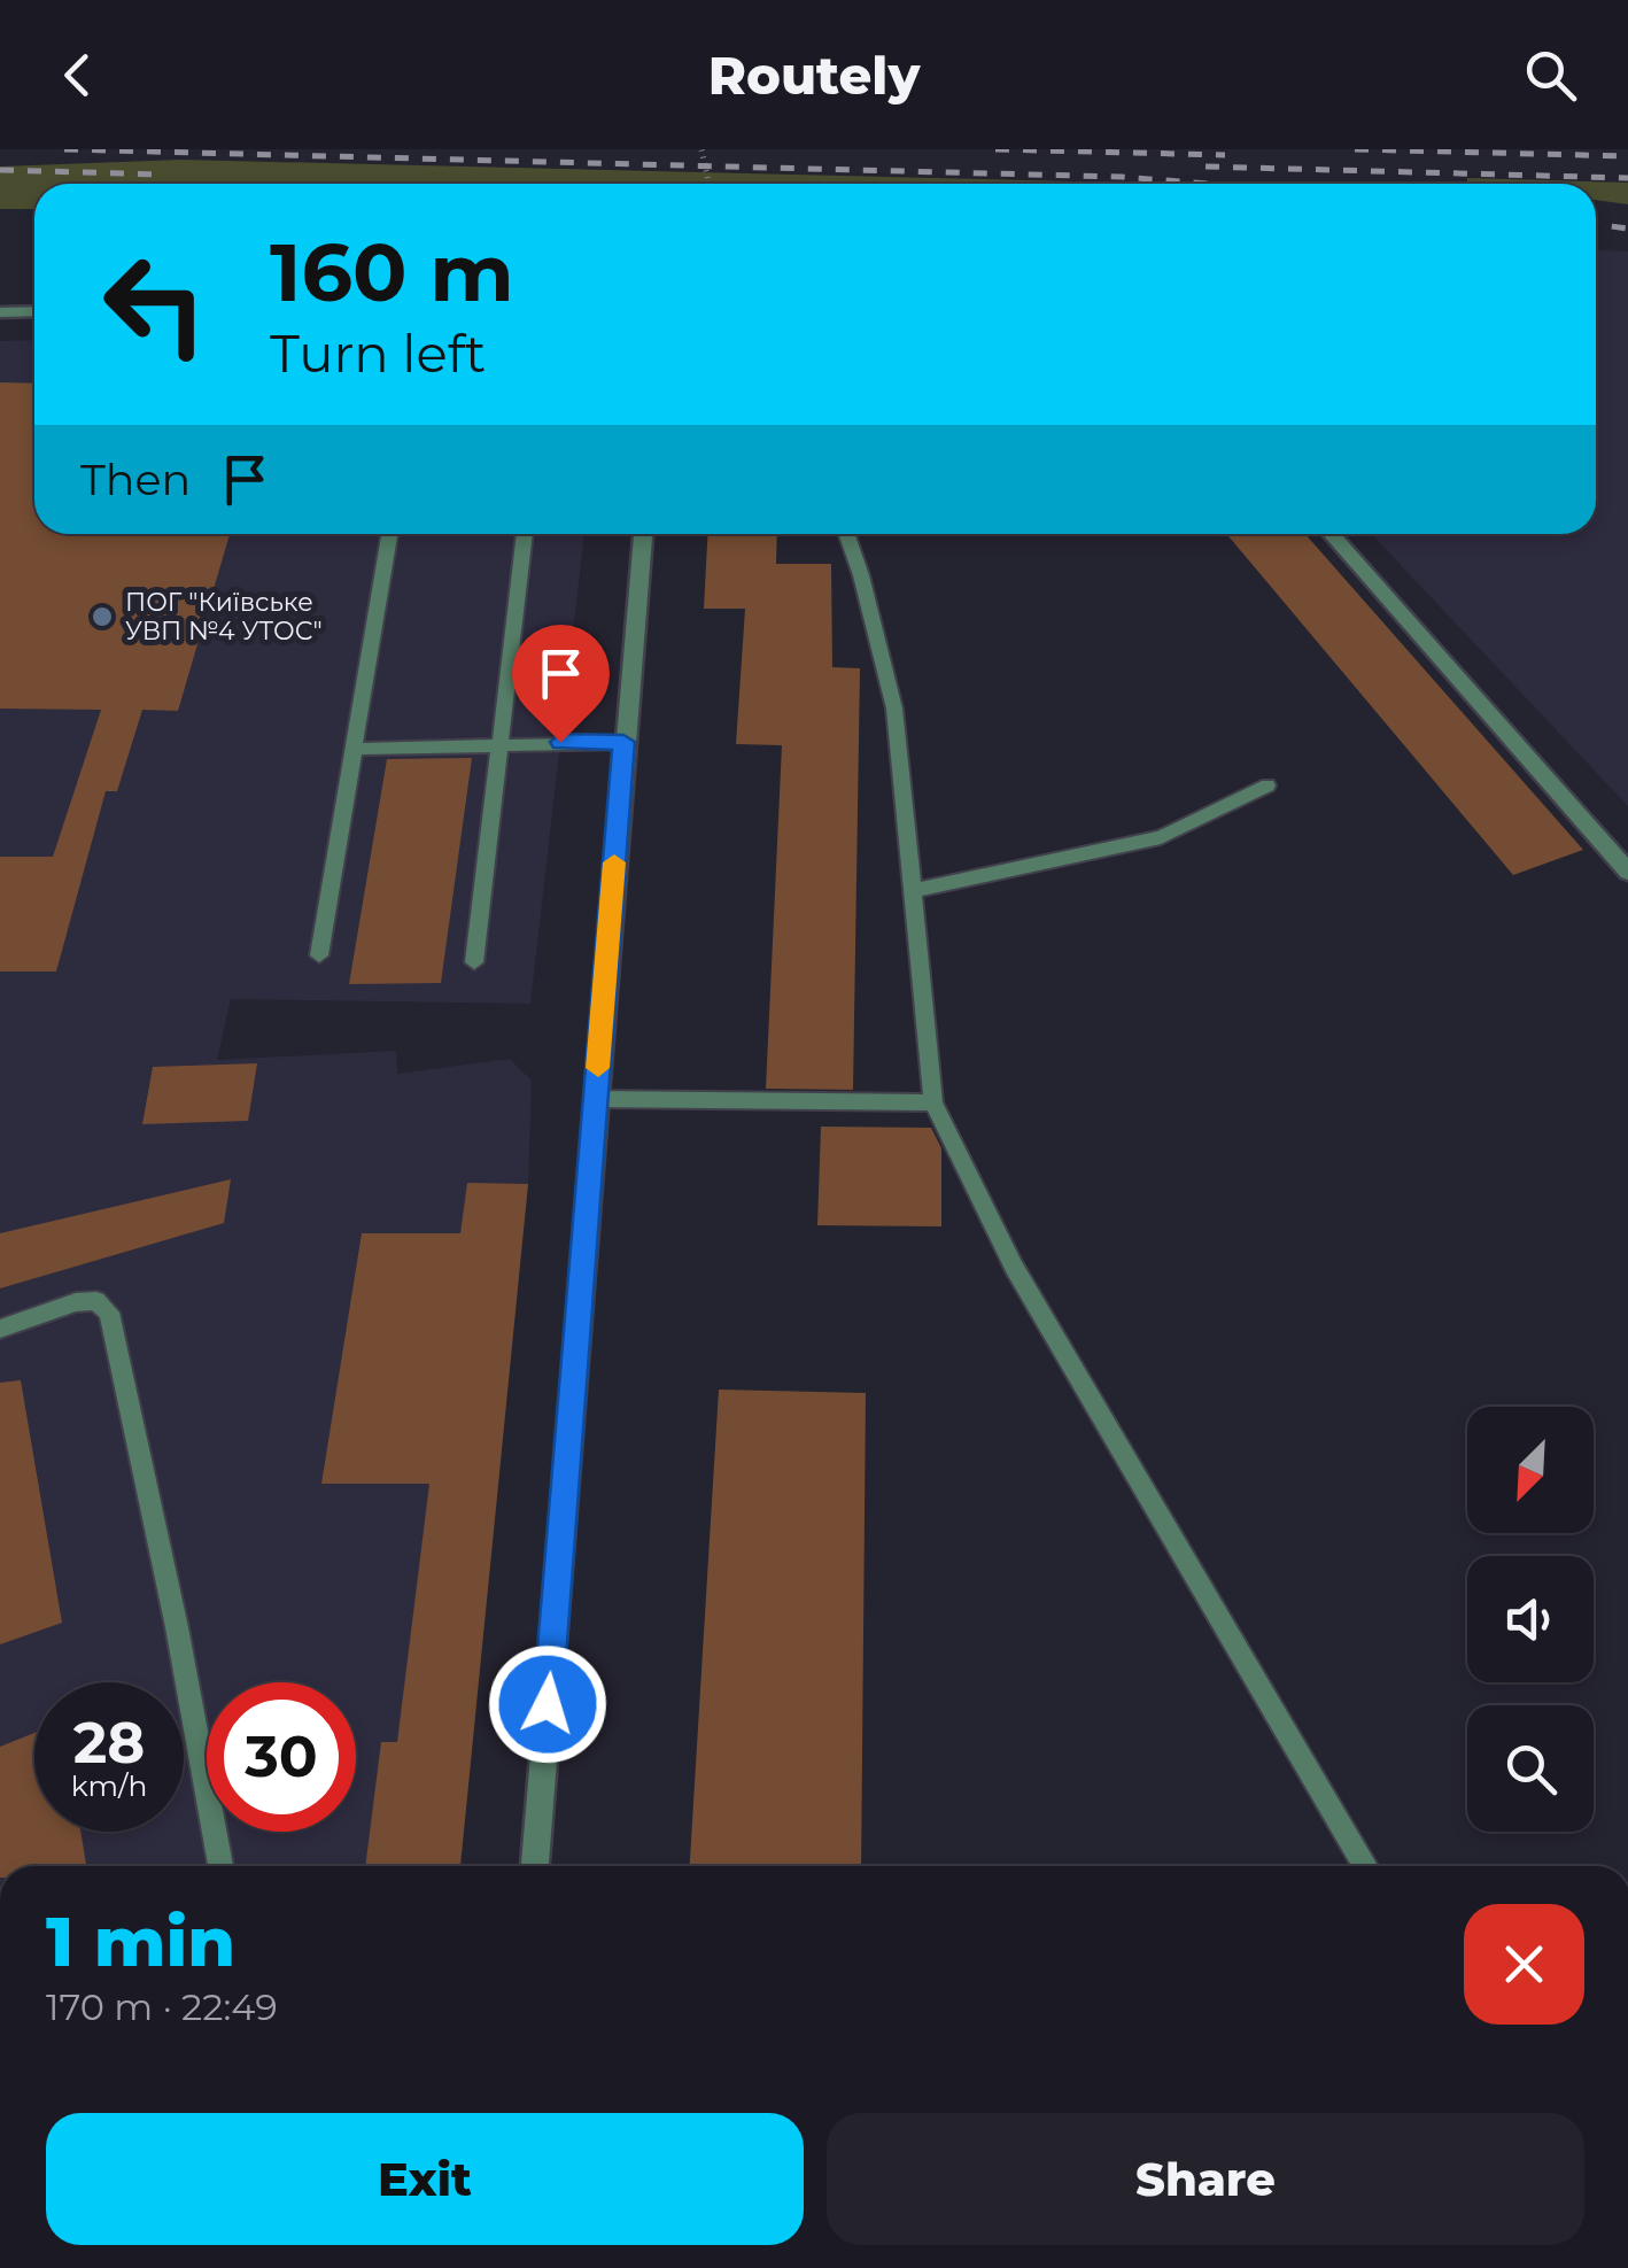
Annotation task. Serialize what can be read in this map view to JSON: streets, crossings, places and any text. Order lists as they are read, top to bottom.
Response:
{
  "places": ["ПОГ \"Київське УВП №4 УТОС\""],
  "north": "bottom left",
  "page": {
    "header": "Routely",
    "turn": ["160 m", "Turn left"],
    "then": "Then",
    "speed": "28 km/h",
    "limit": "30",
    "heading": ["1 min", "170 m · 22:49"],
    "buttons": ["Exit", "Share"]
  }
}
